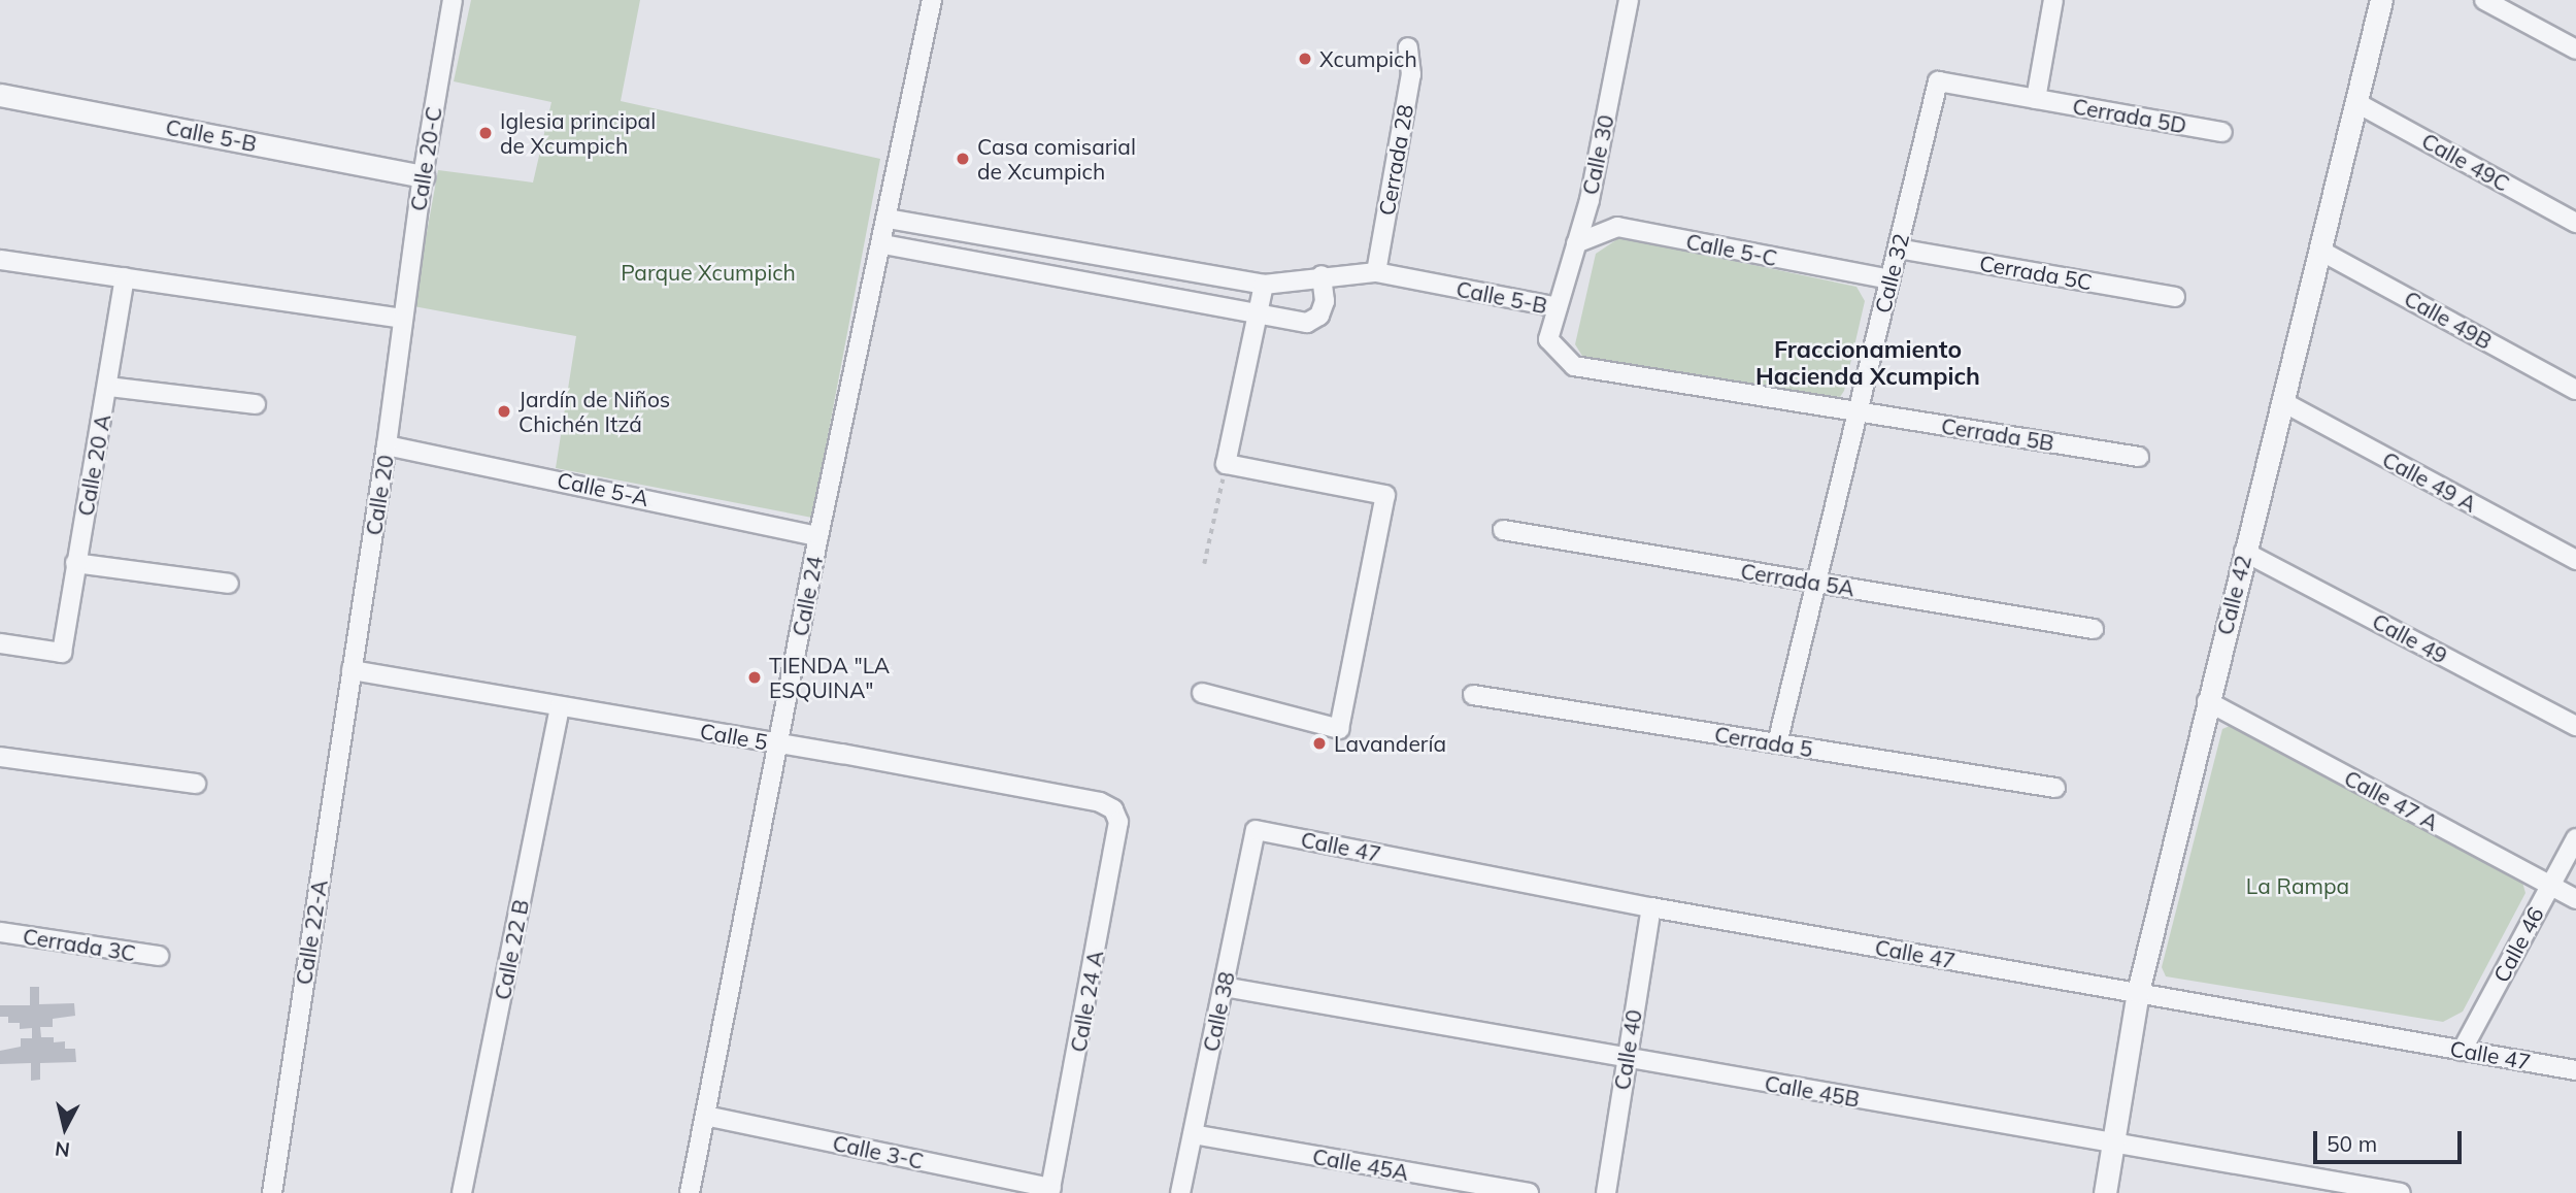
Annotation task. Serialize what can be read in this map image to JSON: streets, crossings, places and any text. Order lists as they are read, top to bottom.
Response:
{
  "streets": {
    "street": [
      "Cerrada 5D",
      "Calle 5-B",
      "Calle 30",
      "Calle 20-C",
      "Cerrada 28",
      "Calle 49C",
      "Calle 5-C",
      "Cerrada 5C",
      "Calle 32",
      "Calle 49B",
      "Cerrada 5B",
      "Calle 20 A",
      "Calle 49 A",
      "Calle 5-A",
      "Calle 20",
      "Cerrada 5A",
      "Calle 42",
      "Calle 24",
      "Calle 49",
      "Calle 5",
      "Cerrada 5",
      "Calle 47 A",
      "Calle 47",
      "Calle 22-A",
      "Cerrada 3C",
      "Calle 46",
      "Calle 22 B",
      "Calle 24 A",
      "Calle 38",
      "Calle 40",
      "Calle 45B",
      "Calle 3-C",
      "Calle 45A"
    ]
  },
  "crossings": [
    ["Cerrada 5D", "Calle 32"],
    ["Calle 5-B", "Calle 30"],
    ["Calle 5-B", "Calle 20-C"],
    ["Calle 5-B", "Cerrada 28"],
    ["Calle 5-B", "Calle 32"],
    ["Calle 5-B", "Cerrada 5B"],
    ["Calle 5-B", "Calle 24"],
    ["Calle 30", "Calle 5-C"],
    ["Calle 20-C", "Calle 20"],
    ["Calle 49C", "Calle 42"],
    ["Calle 5-C", "Calle 32"],
    ["Cerrada 5C", "Calle 32"],
    ["Calle 32", "Cerrada 5B"],
    ["Calle 32", "Cerrada 5A"],
    ["Calle 32", "Cerrada 5"],
    ["Calle 49B", "Calle 42"],
    ["Calle 49 A", "Calle 42"],
    ["Calle 5-A", "Calle 20"],
    ["Calle 5-A", "Calle 24"],
    ["Calle 20", "Calle 5"],
    ["Calle 20", "Calle 22-A"],
    ["Calle 42", "Calle 49"],
    ["Calle 42", "Calle 47 A"],
    ["Calle 42", "Calle 47"],
    ["Calle 42", "Calle 45B"],
    ["Calle 24", "Calle 5"],
    ["Calle 24", "Calle 3-C"],
    ["Calle 5", "Calle 22-A"],
    ["Calle 5", "Calle 22 B"],
    ["Calle 5", "Calle 24 A"],
    ["Calle 47 A", "Calle 46"],
    ["Calle 47", "Calle 46"],
    ["Calle 47", "Calle 38"],
    ["Calle 47", "Calle 40"],
    ["Calle 24 A", "Calle 3-C"],
    ["Calle 38", "Calle 45B"],
    ["Calle 38", "Calle 45A"],
    ["Calle 40", "Calle 45B"]
  ],
  "districts": ["Fraccionamiento Hacienda Xcumpich"],
  "parks": ["Parque Xcumpich", "La Rampa"],
  "places": [
    "Xcumpich",
    "Iglesia principal de Xcumpich",
    "Casa comisarial de Xcumpich",
    "Jardín de Niños Chichén Itzá",
    "TIENDA \"LA ESQUINA\"",
    "Lavandería"
  ],
  "scale_bar": "50 m",
  "north": "bottom"
}
